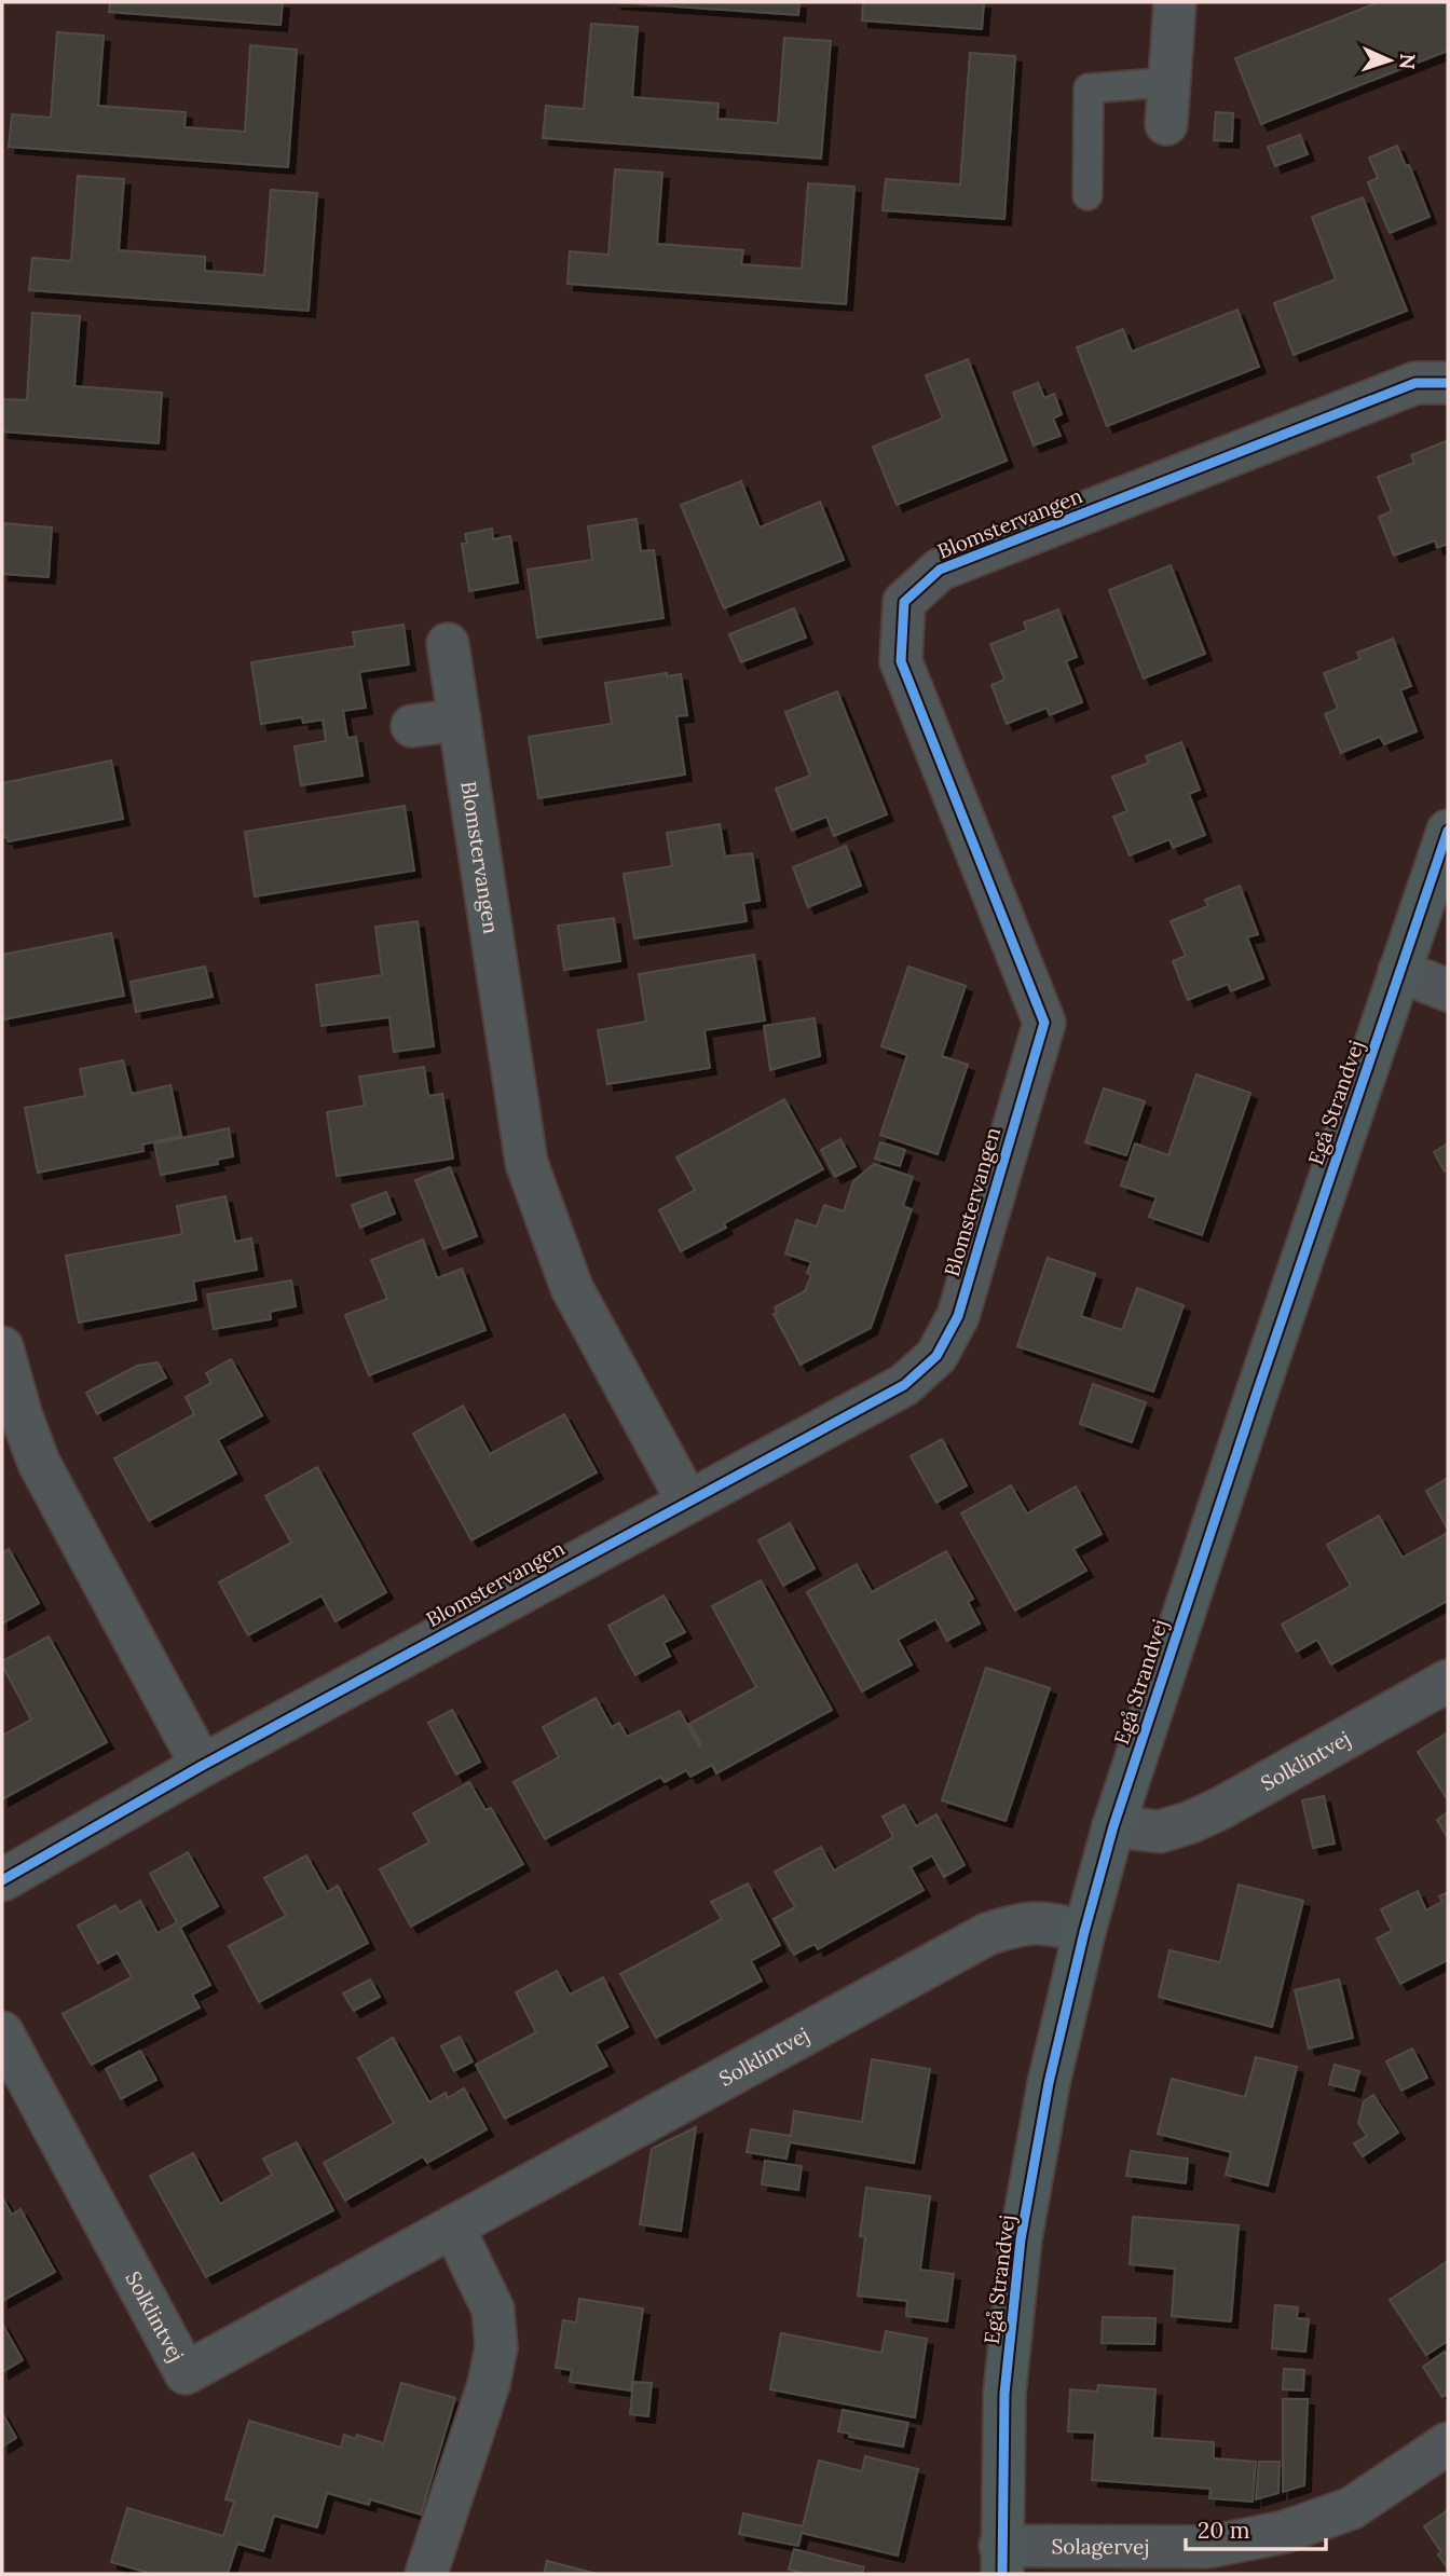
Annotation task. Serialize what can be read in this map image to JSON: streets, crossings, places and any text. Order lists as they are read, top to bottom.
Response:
{
  "streets": {
    "street": [
      "Blomstervangen",
      "Egå Strandvej",
      "Solklintvej",
      "Solagervej"
    ]
  },
  "crossings": [
    ["Egå Strandvej", "Solklintvej"],
    ["Egå Strandvej", "Solagervej"]
  ],
  "scale_bar": "20 m",
  "north": "right"
}
